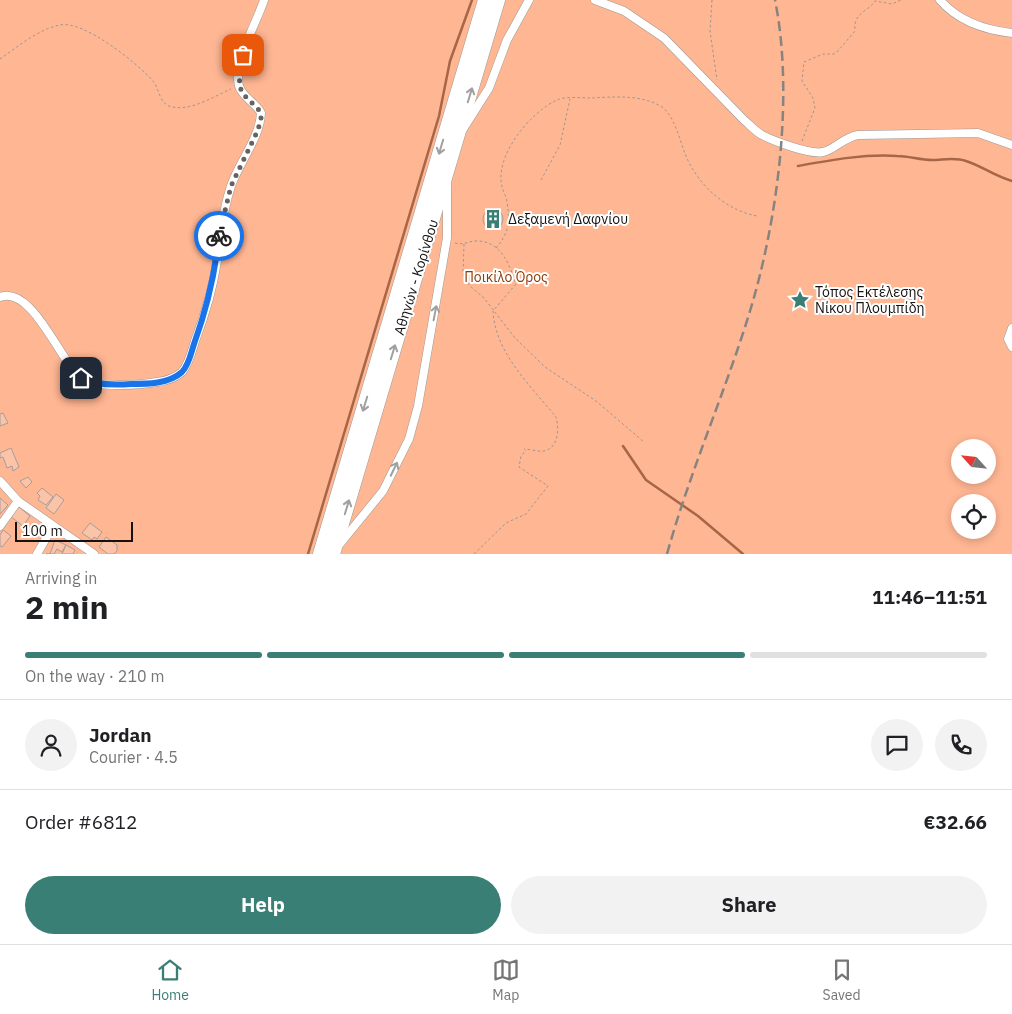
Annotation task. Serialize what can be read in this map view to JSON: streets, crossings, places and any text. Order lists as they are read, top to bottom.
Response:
{
  "streets": {
    "highway": ["Αθηνών - Κορίνθου"]
  },
  "parks": ["Ποικίλο Όρος"],
  "places": {
    "building": ["Δεξαμενή Δαφνίου"],
    "place": ["Τόπος Εκτέλεσης Νίκου Πλουμπίδη"]
  },
  "scale_bar": "100 m",
  "north": "top left",
  "page": {
    "scale": "100 m",
    "heading": ["2 min", "Arriving in", "11:46–11:51"],
    "panel": [
      "Jordan",
      "Courier · 4.5",
      "Order #6812",
      "€32.66"
    ],
    "bar": "On the way · 210 m",
    "buttons": ["Help", "Share"],
    "tabs": ["Home", "Map", "Saved"]
  }
}
